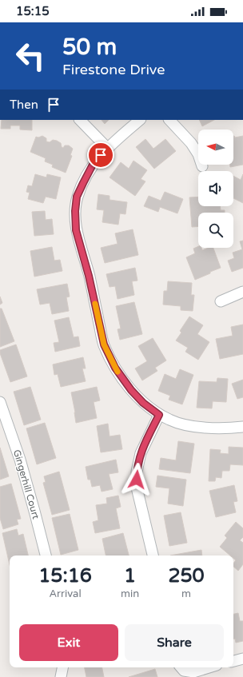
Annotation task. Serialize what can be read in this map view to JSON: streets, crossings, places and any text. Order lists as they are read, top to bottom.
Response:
{
  "streets": {
    "street": ["Gingerhill Court"]
  },
  "north": "left",
  "page": {
    "status": "15:15",
    "turn": ["50 m", "Firestone Drive"],
    "then": "Then",
    "eta": [
      "15:16",
      "Arrival",
      "1",
      "min",
      "250",
      "m"
    ],
    "buttons": ["Exit", "Share"]
  }
}
